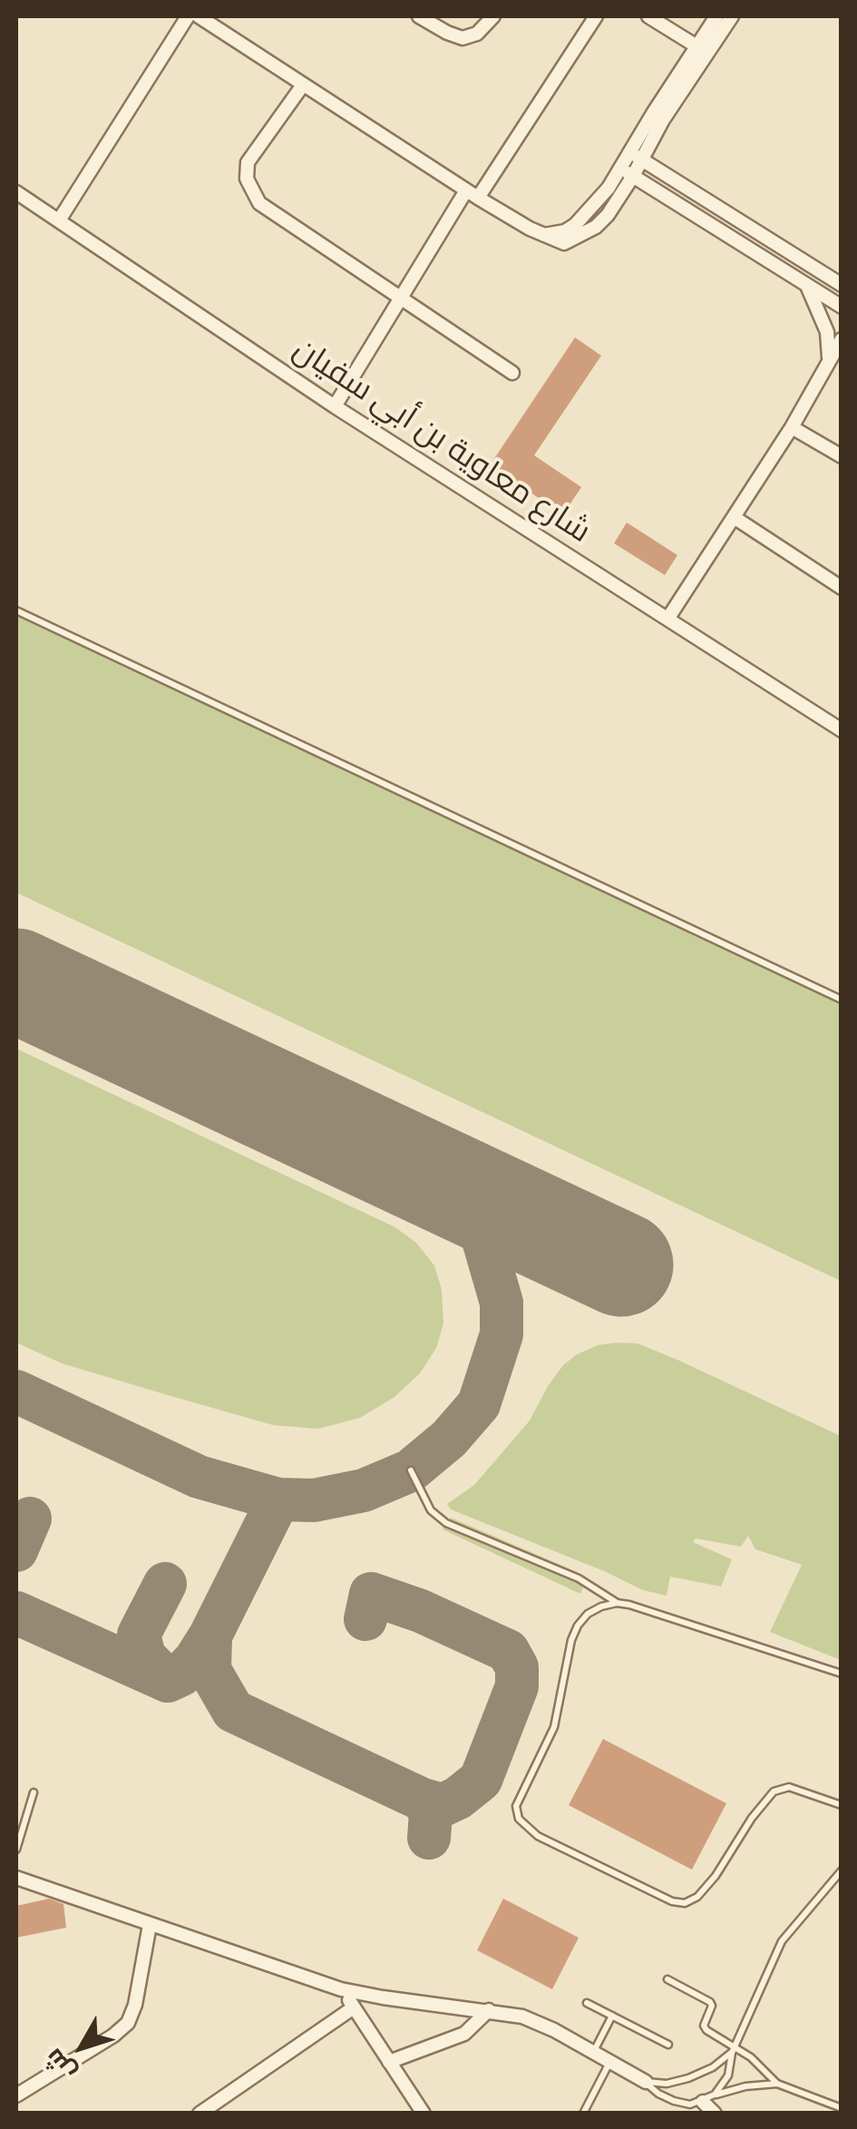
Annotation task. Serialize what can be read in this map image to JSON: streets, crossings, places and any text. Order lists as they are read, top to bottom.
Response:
{
  "streets": {
    "street": ["شارع معاوية بن أبي سفيان"]
  },
  "north": "bottom left"
}
